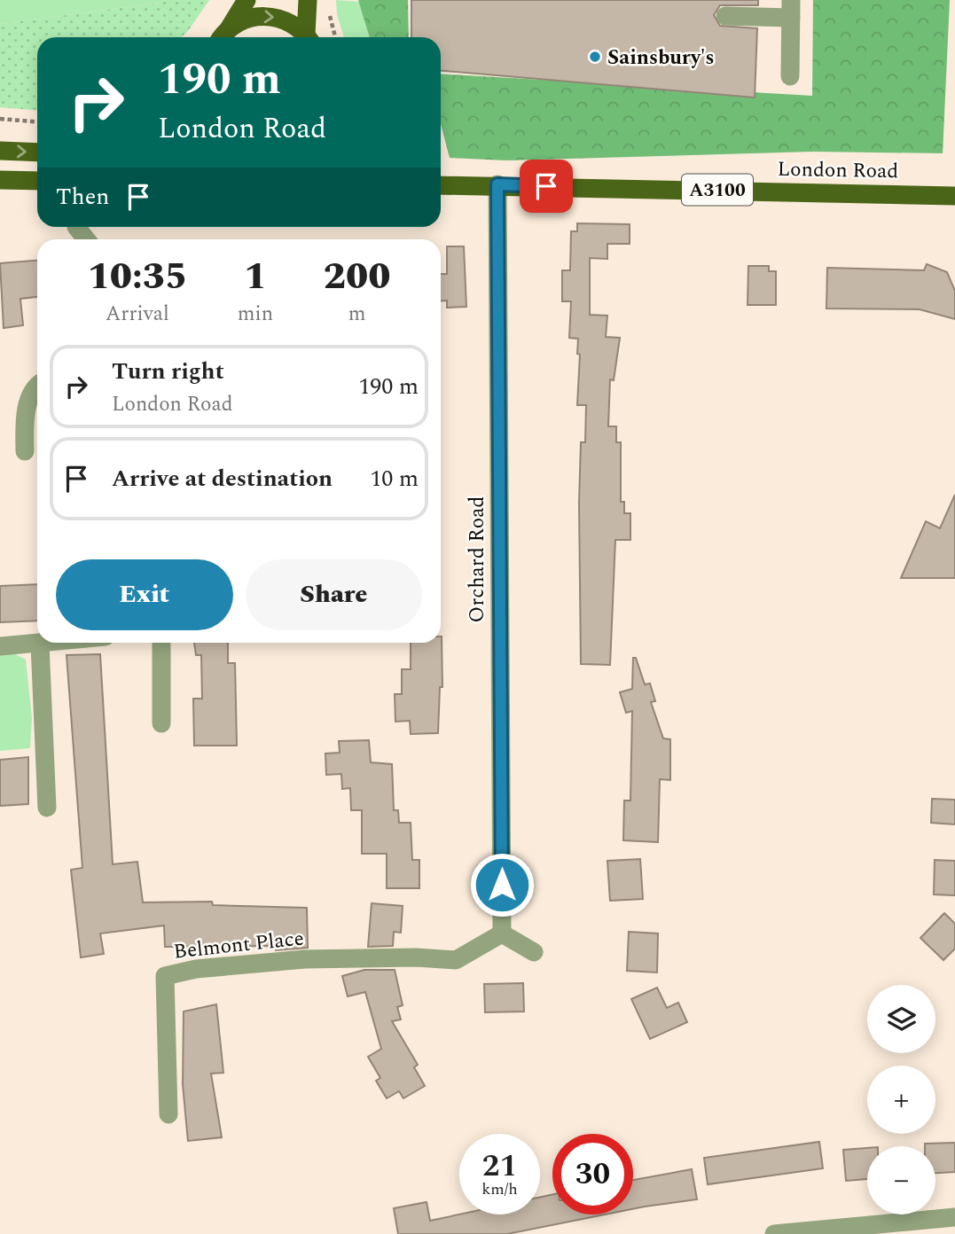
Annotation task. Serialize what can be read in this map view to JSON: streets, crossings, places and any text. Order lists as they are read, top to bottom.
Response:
{
  "streets": {
    "main road": ["London Road", "A3100"],
    "street": ["Orchard Road", "Belmont Place"]
  },
  "crossings": [
    ["London Road", "Orchard Road"],
    ["Orchard Road", "Belmont Place"]
  ],
  "places": ["Sainsbury's"],
  "page": {
    "turn": ["190 m", "London Road"],
    "then": "Then",
    "eta": [
      "10:35",
      "Arrival",
      "1",
      "min",
      "200",
      "m"
    ],
    "list": [
      {
        "name": "Turn right",
        "note": "London Road",
        "value": "190 m"
      },
      {
        "name": "Arrive at destination",
        "value": "10 m"
      }
    ],
    "buttons": ["Exit", "Share"],
    "map_buttons": ["+", "−"],
    "speed": "21 km/h",
    "limit": "30"
  }
}
